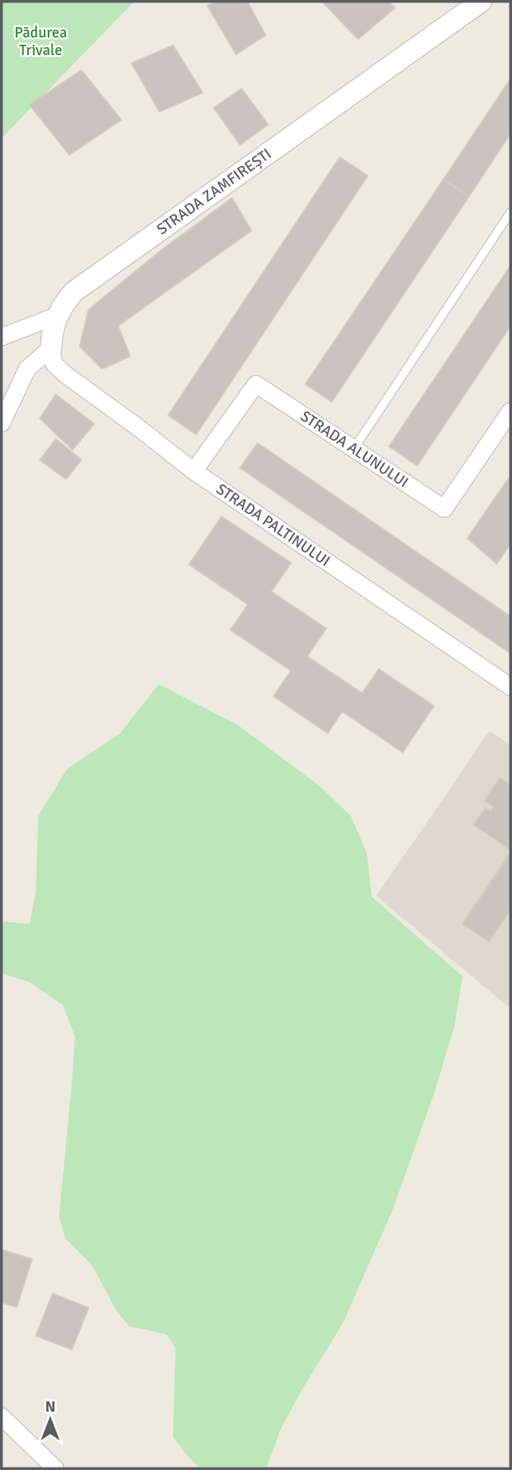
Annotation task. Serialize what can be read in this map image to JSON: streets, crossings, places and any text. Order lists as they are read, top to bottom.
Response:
{
  "streets": {
    "street": ["STRADA ZAMFIREȘTI", "STRADA ALUNULUI", "STRADA PALTINULUI"]
  },
  "crossings": [
    ["STRADA ZAMFIREȘTI", "STRADA PALTINULUI"],
    ["STRADA ALUNULUI", "STRADA PALTINULUI"]
  ],
  "parks": ["Pădurea Trivale"],
  "north": "top"
}
